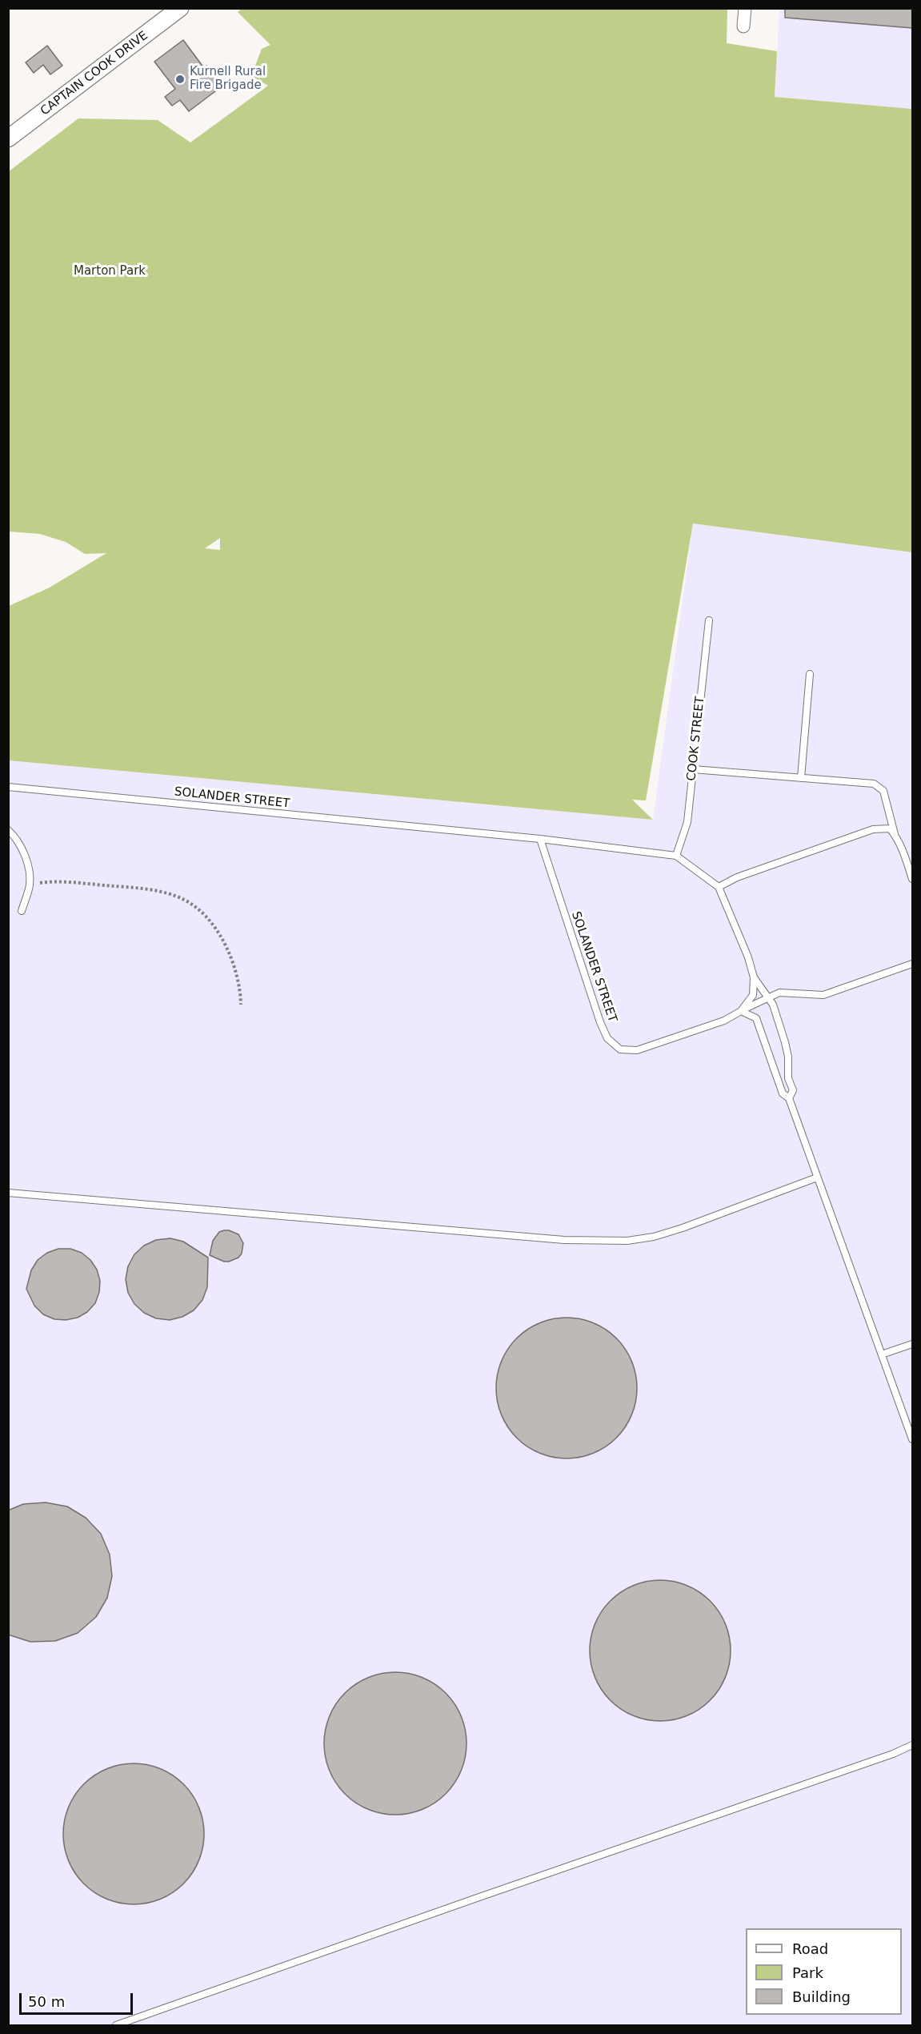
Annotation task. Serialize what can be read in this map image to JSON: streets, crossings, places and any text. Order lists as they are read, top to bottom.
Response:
{
  "streets": {
    "main road": ["CAPTAIN COOK DRIVE"],
    "lane": ["COOK STREET", "SOLANDER STREET"]
  },
  "crossings": [
    ["COOK STREET", "SOLANDER STREET"]
  ],
  "parks": ["Marton Park"],
  "places": ["Kurnell Rural Fire Brigade"],
  "legend": ["Road", "Park", "Building"],
  "scale_bar": "50 m"
}
